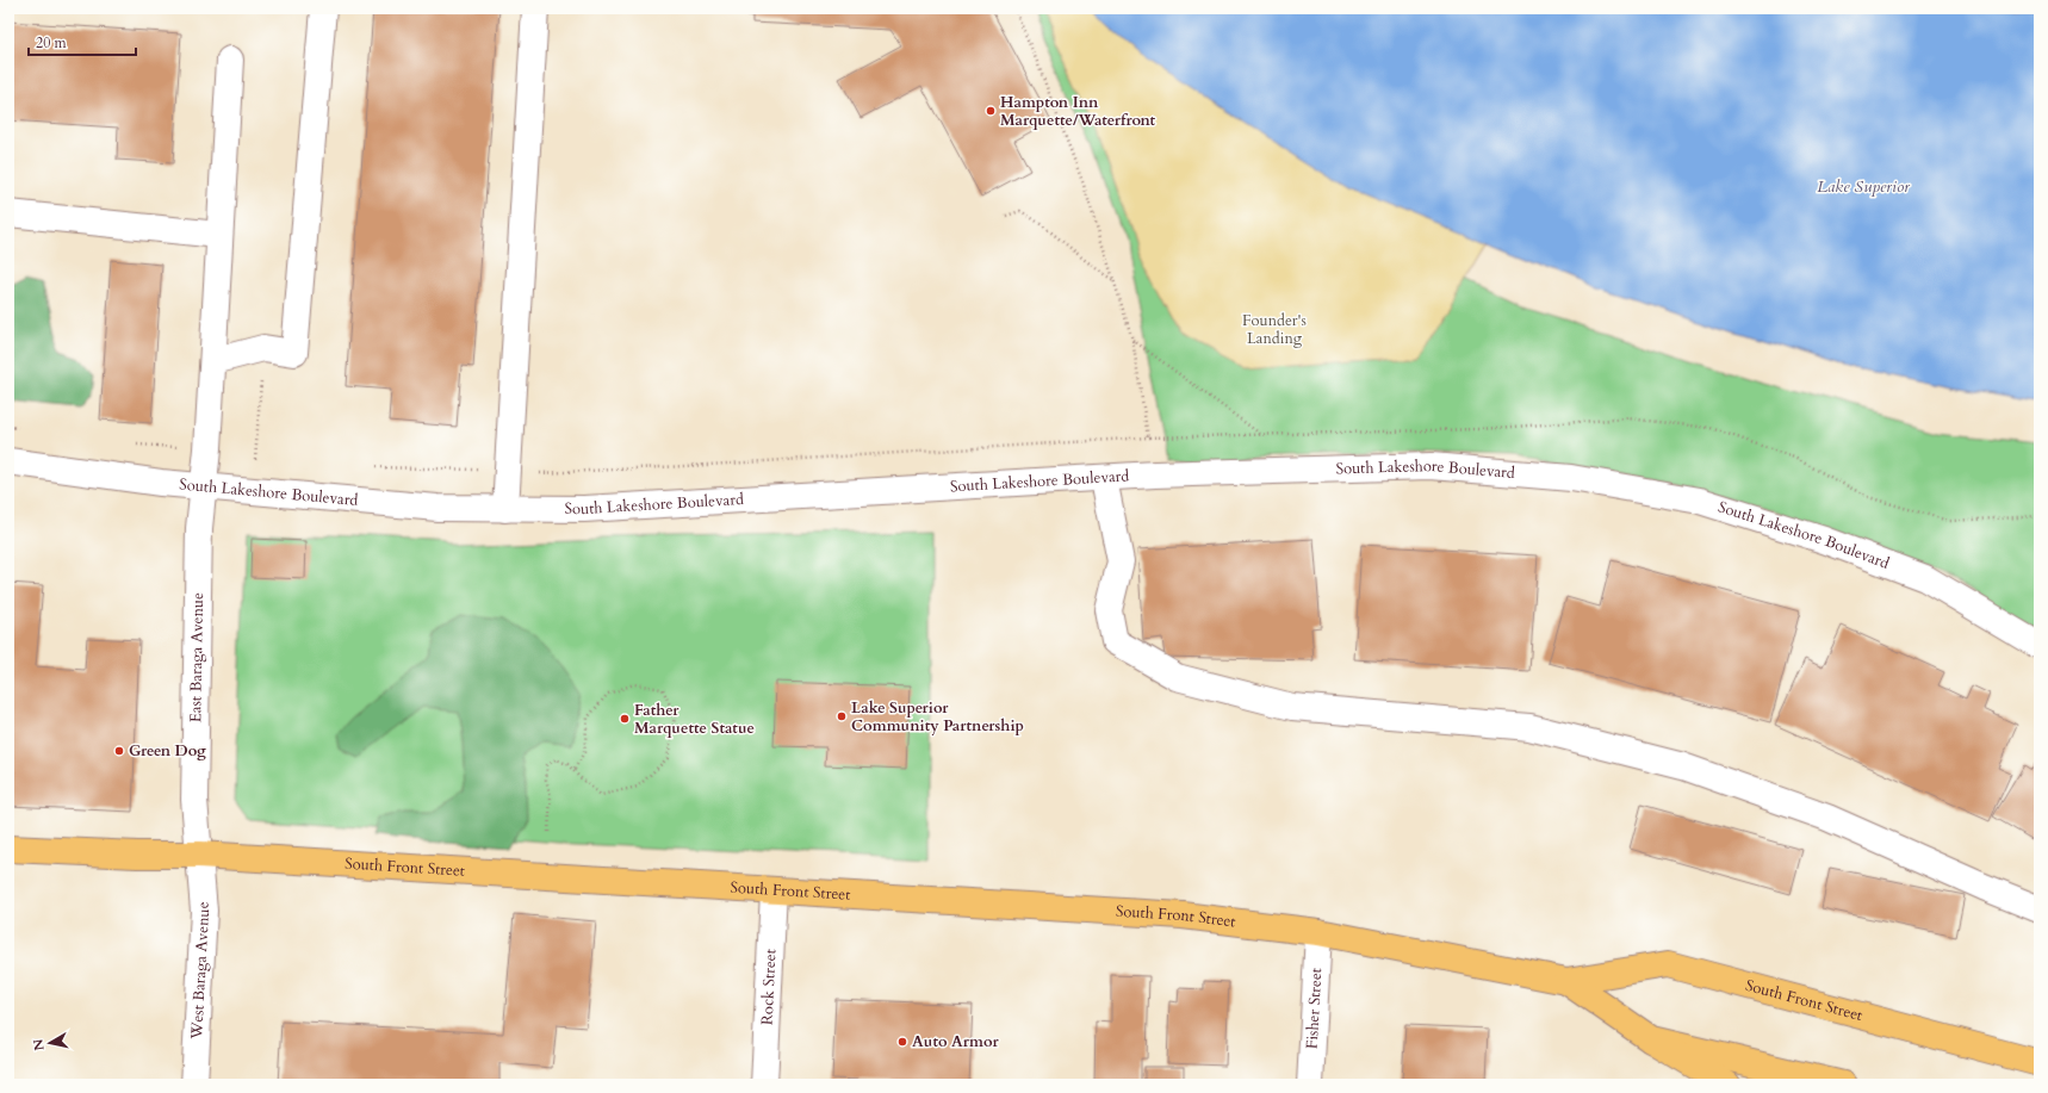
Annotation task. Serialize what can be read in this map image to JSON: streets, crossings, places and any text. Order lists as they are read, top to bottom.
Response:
{
  "streets": {
    "main road": ["South Front Street"],
    "street": [
      "South Lakeshore Boulevard",
      "East Baraga Avenue",
      "West Baraga Avenue",
      "Rock Street",
      "Fisher Street"
    ]
  },
  "crossings": [
    ["South Lakeshore Boulevard", "East Baraga Avenue"],
    ["East Baraga Avenue", "South Front Street"],
    ["East Baraga Avenue", "West Baraga Avenue"],
    ["South Front Street", "West Baraga Avenue"],
    ["South Front Street", "Rock Street"],
    ["South Front Street", "Fisher Street"]
  ],
  "water": ["Lake Superior"],
  "parks": ["Founder's Landing"],
  "places": [
    "Hampton Inn Marquette/Waterfront",
    "Lake Superior Community Partnership",
    "Father Marquette Statue",
    "Green Dog",
    "Auto Armor"
  ],
  "scale_bar": "20 m",
  "north": "left"
}
